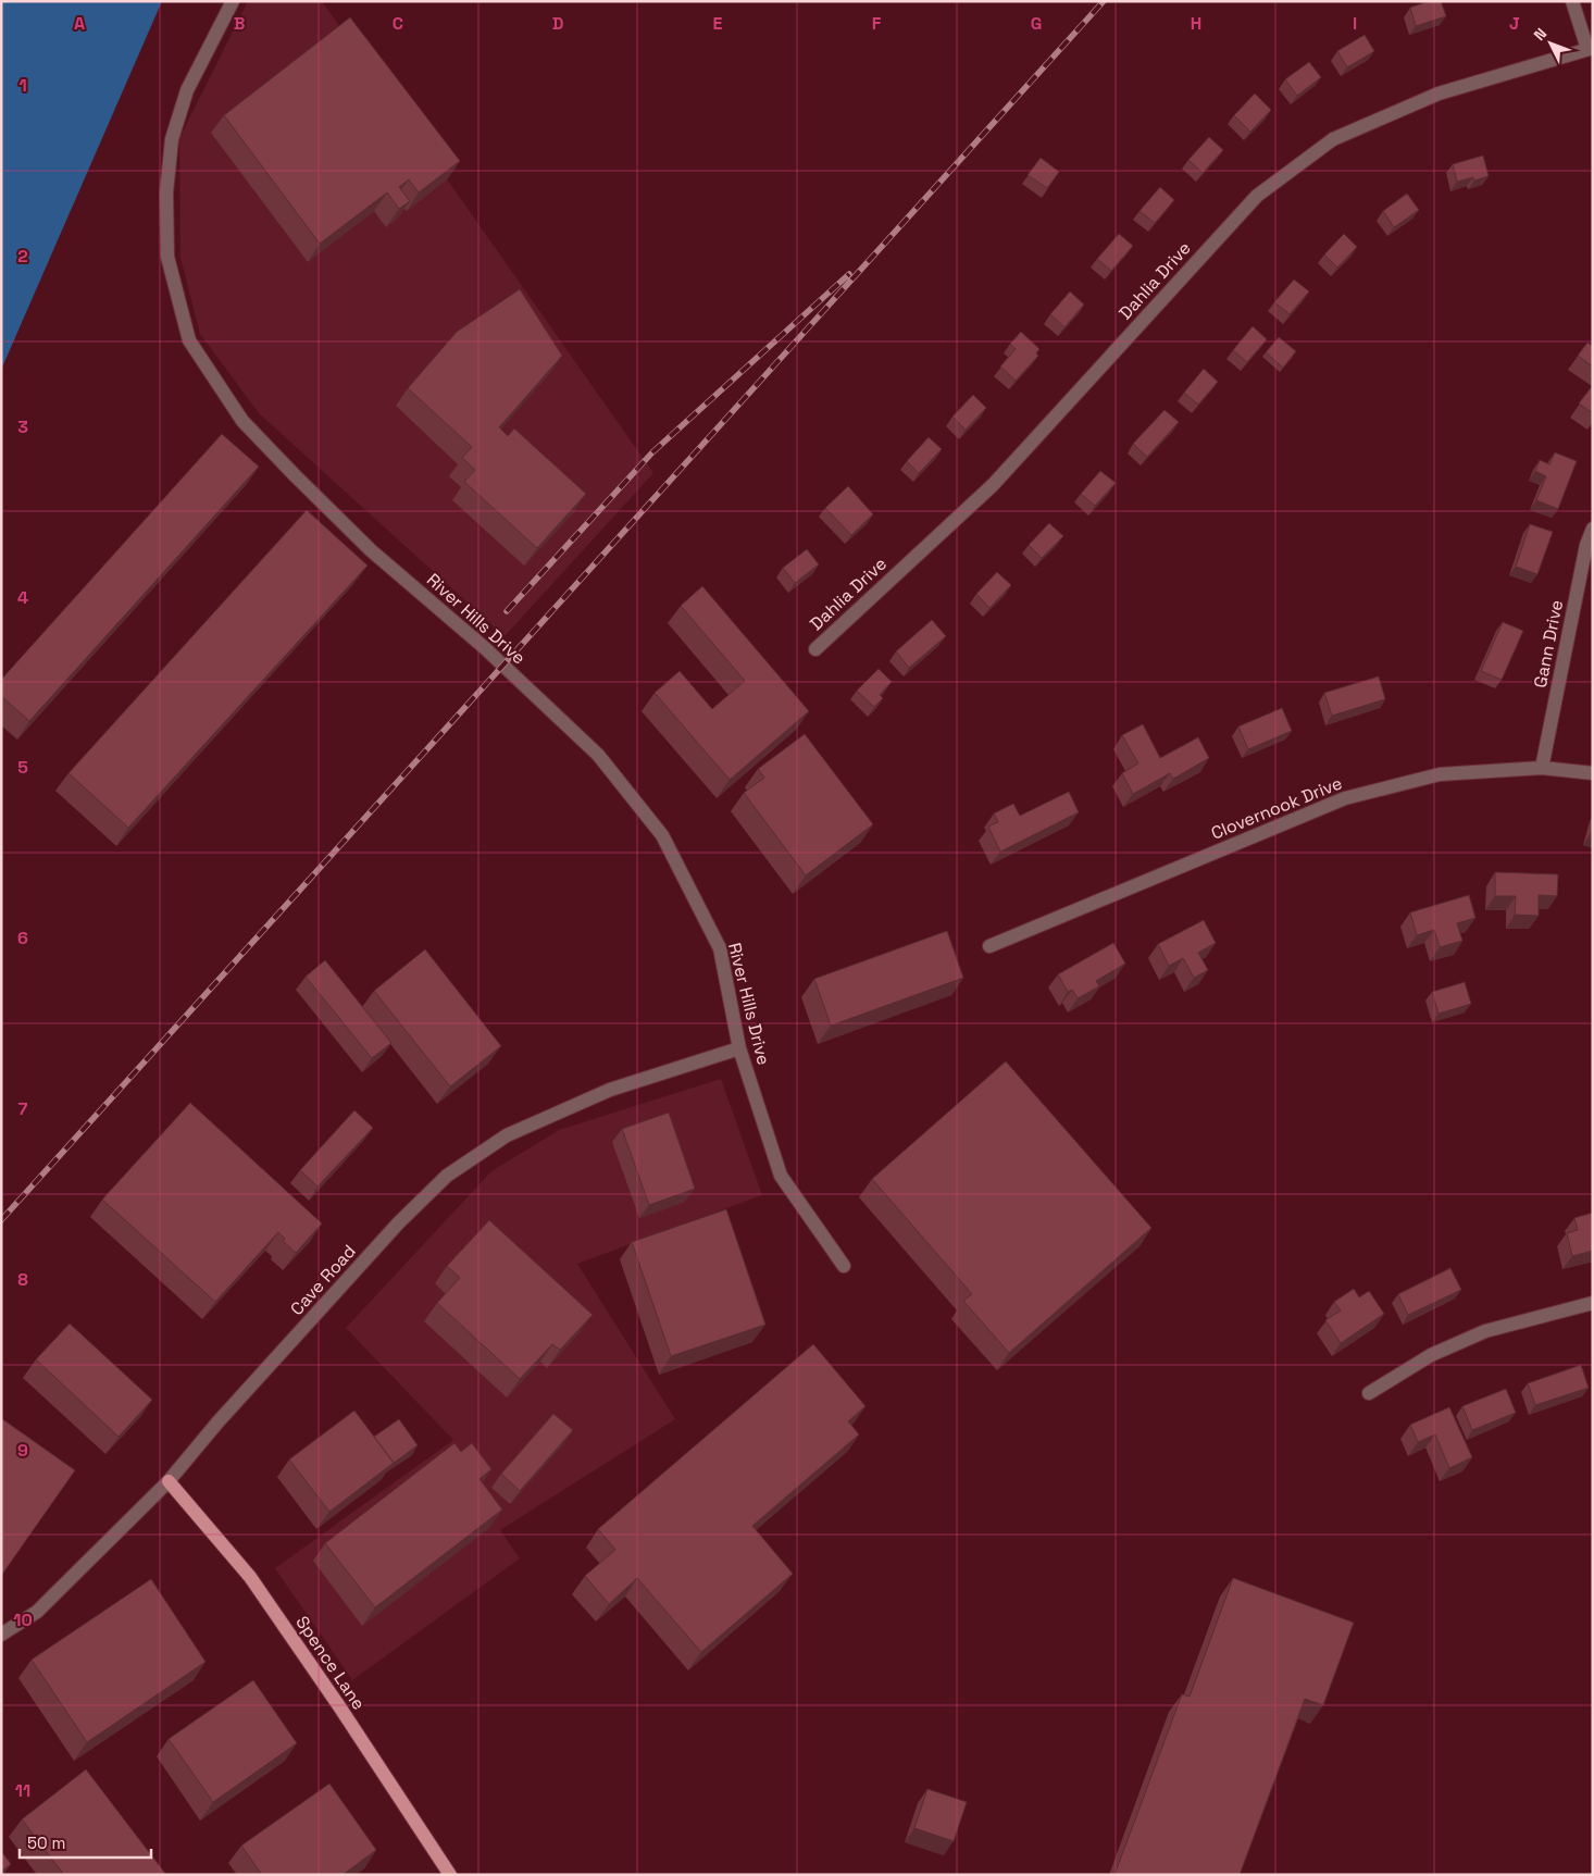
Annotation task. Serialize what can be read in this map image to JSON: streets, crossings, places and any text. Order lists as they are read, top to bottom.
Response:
{
  "streets": {
    "main road": ["Spence Lane"],
    "street": [
      "Dahlia Drive",
      "River Hills Drive",
      "Gann Drive",
      "Clovernook Drive",
      "Cave Road"
    ]
  },
  "crossings": [
    ["River Hills Drive", "Cave Road"],
    ["Gann Drive", "Clovernook Drive"],
    ["Cave Road", "Spence Lane"]
  ],
  "scale_bar": "50 m",
  "north": "top left",
  "grid": {
    "columns": [
      "A",
      "B",
      "C",
      "D",
      "E",
      "F",
      "G",
      "H",
      "I",
      "J"
    ],
    "rows": [
      "1",
      "2",
      "3",
      "4",
      "5",
      "6",
      "7",
      "8",
      "9",
      "10",
      "11"
    ]
  }
}
